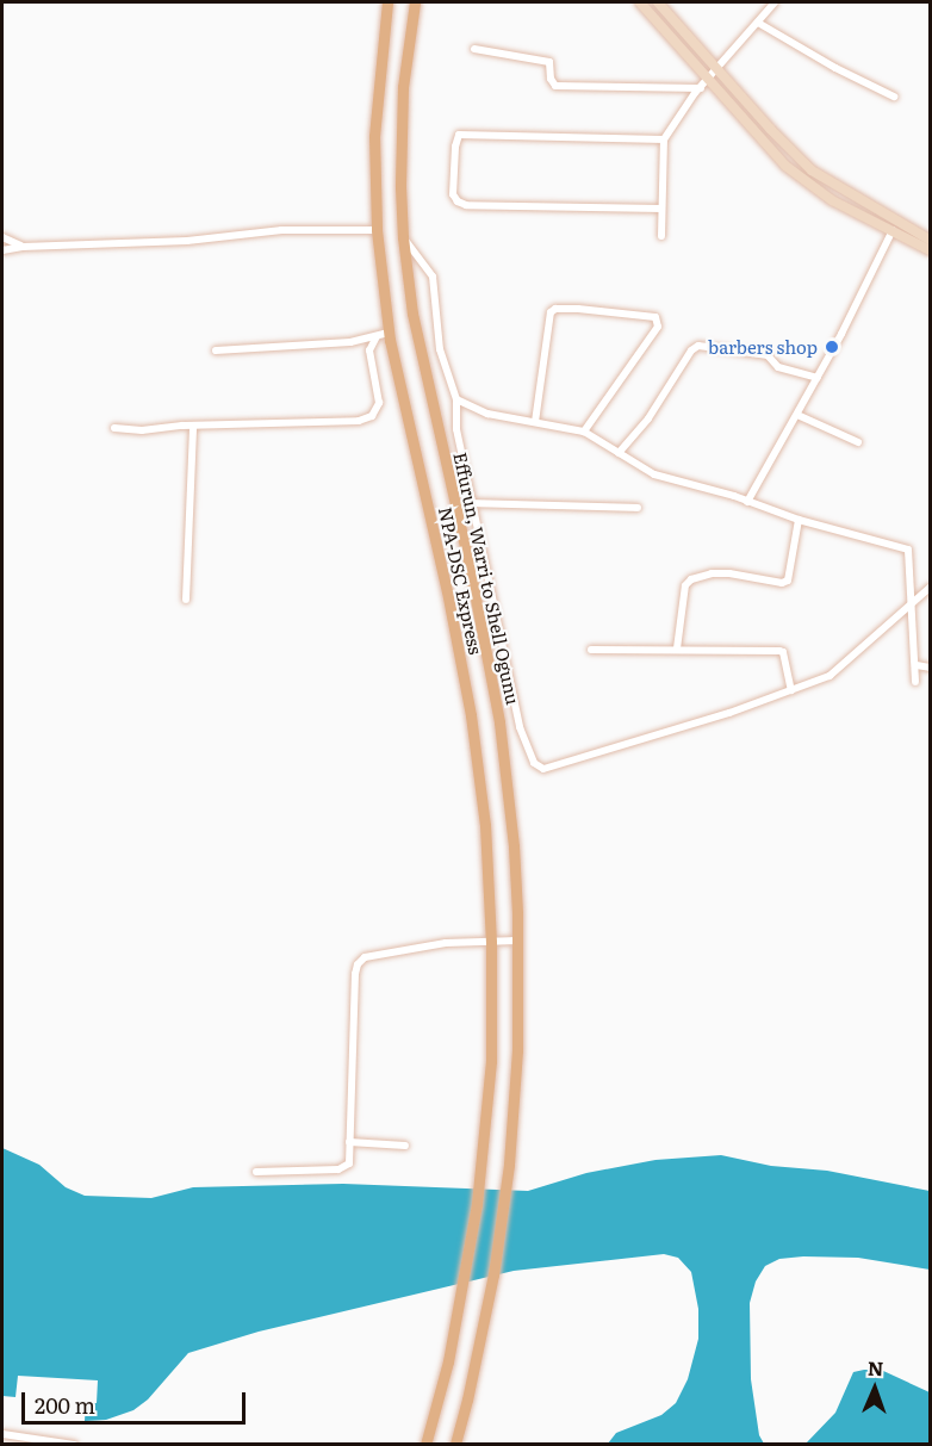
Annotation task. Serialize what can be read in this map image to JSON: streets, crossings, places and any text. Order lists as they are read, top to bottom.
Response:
{
  "streets": {
    "main road": ["Effurun, Warri to Shell Ogunu", "NPA-DSC Express"]
  },
  "places": ["barbers shop"],
  "scale_bar": "200 m",
  "north": "top"
}
